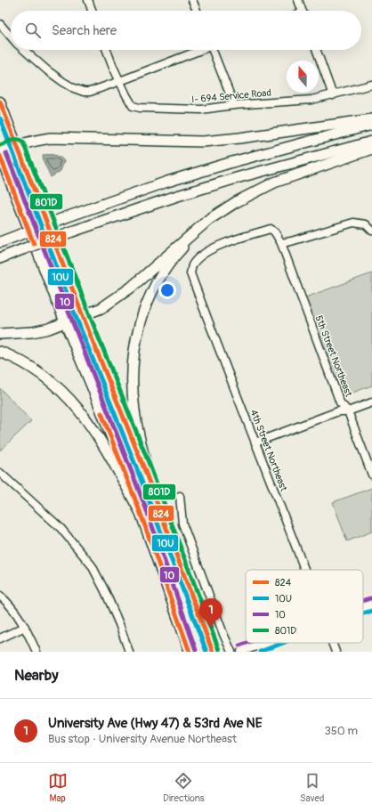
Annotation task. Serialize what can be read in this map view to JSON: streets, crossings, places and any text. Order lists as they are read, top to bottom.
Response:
{
  "streets": {
    "street": ["I- 694 Service Road", "5th Street Northeast", "4th Street Northeast"]
  },
  "crossings": [
    ["5th Street Northeast", "4th Street Northeast"]
  ],
  "lines": [
    "transit line 824",
    "transit line 10U",
    "transit line 801D",
    "transit line 10"
  ],
  "legend": [
    "824",
    "10U",
    "10",
    "801D"
  ],
  "north": "top",
  "page": {
    "search": "Search here",
    "pins": "1",
    "heading": "Nearby",
    "list": [
      {
        "mark": "1",
        "name": "University Ave (Hwy 47) & 53rd Ave NE",
        "note": "Bus stop · University Avenue Northeast",
        "value": "350 m"
      }
    ],
    "nav": ["Map", "Directions", "Saved"]
  }
}
